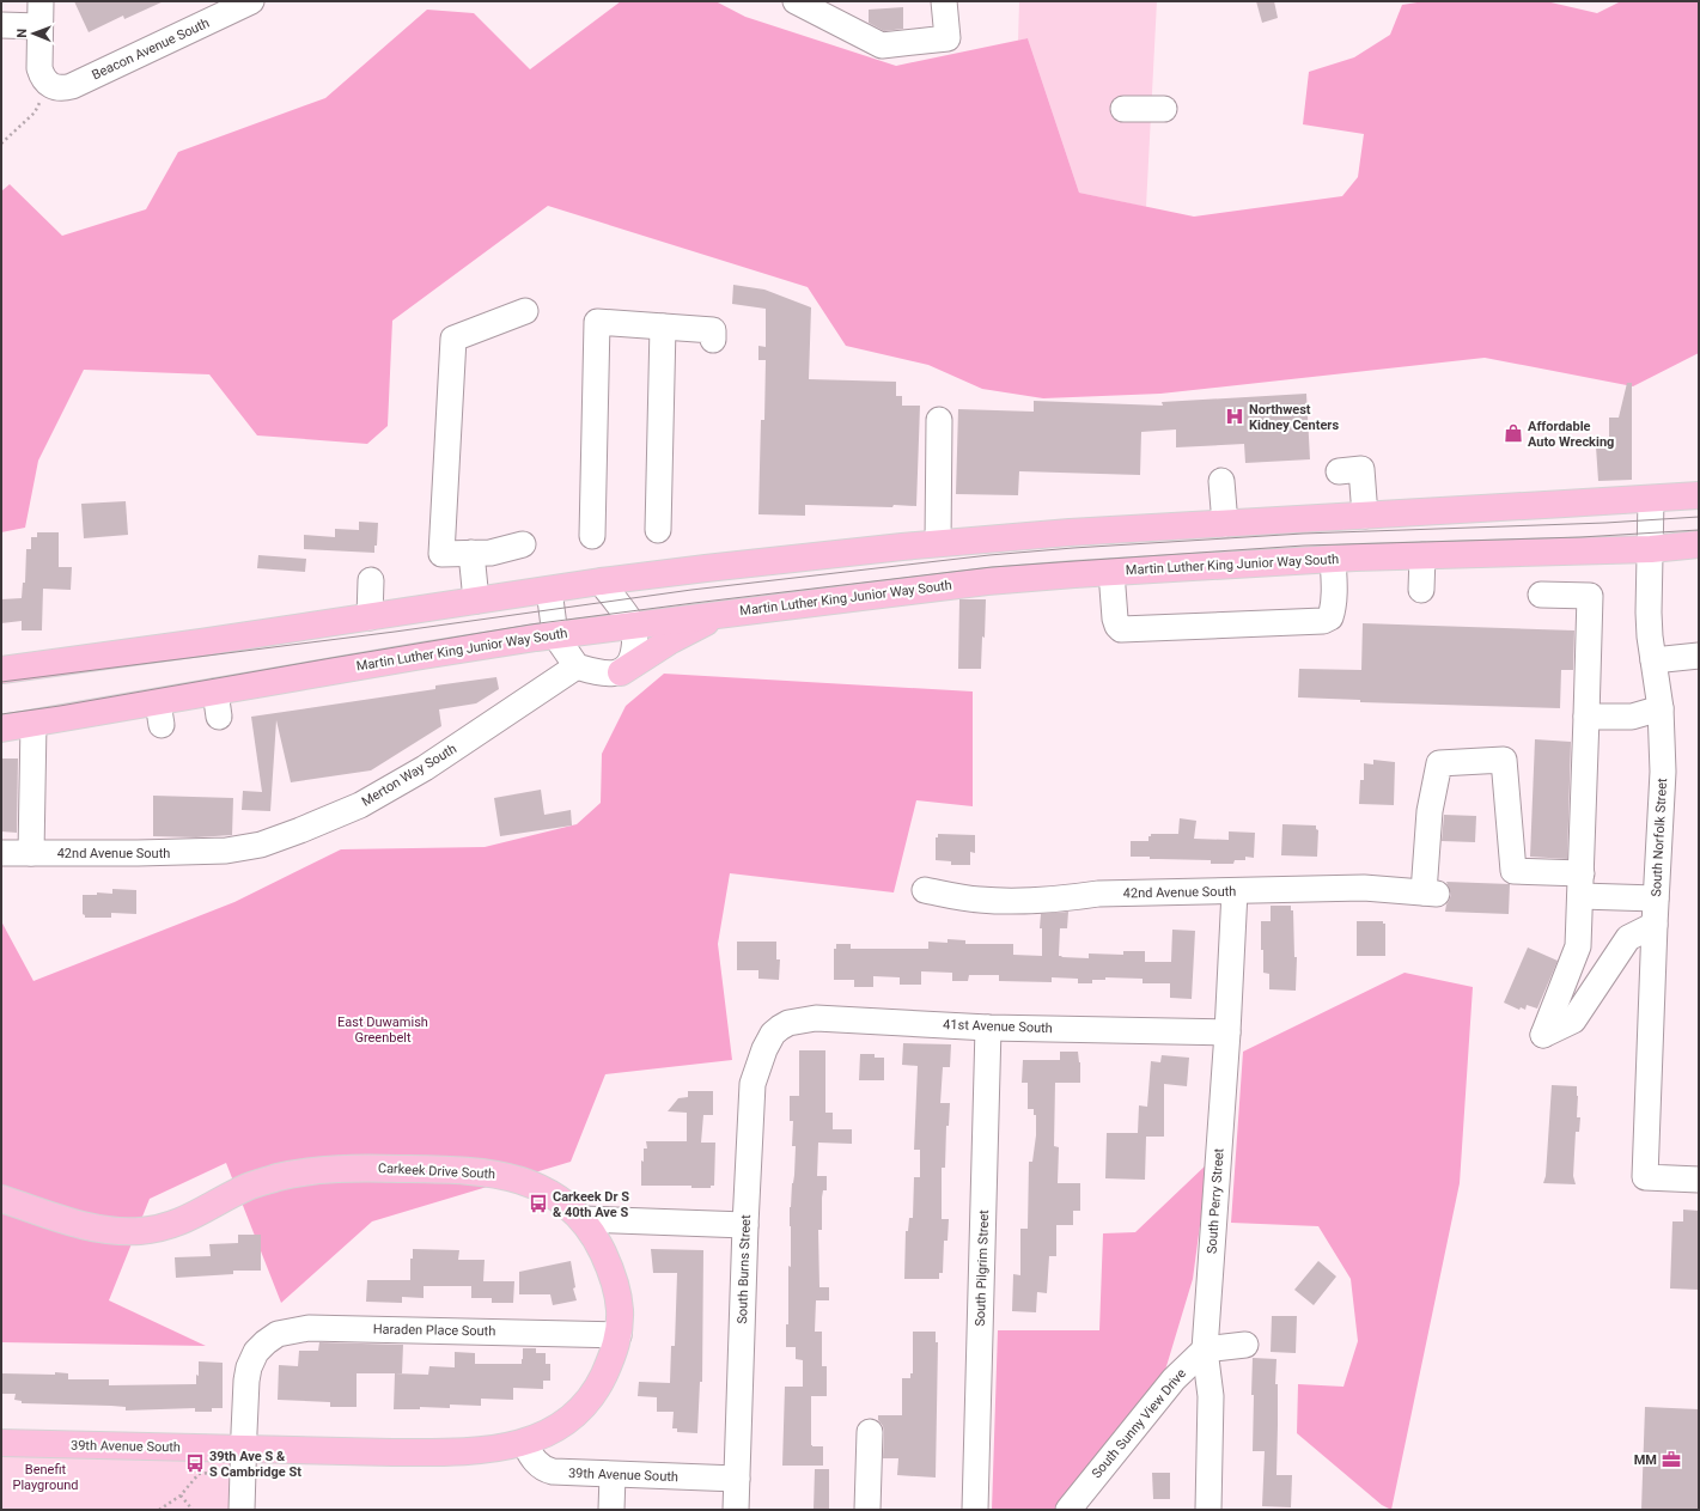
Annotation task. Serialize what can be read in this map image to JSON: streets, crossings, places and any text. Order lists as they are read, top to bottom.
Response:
{
  "streets": {
    "main road": ["Martin Luther King Junior Way South", "Carkeek Drive South", "39th Avenue South"],
    "street": [
      "Beacon Avenue South",
      "Merton Way South",
      "South Norfolk Street",
      "42nd Avenue South",
      "41st Avenue South",
      "South Perry Street",
      "South Pilgrim Street",
      "South Burns Street",
      "Haraden Place South",
      "South Sunny View Drive"
    ]
  },
  "crossings": [
    ["Martin Luther King Junior Way South", "South Norfolk Street"],
    ["Merton Way South", "42nd Avenue South"],
    ["42nd Avenue South", "South Perry Street"],
    ["41st Avenue South", "South Perry Street"],
    ["41st Avenue South", "South Pilgrim Street"],
    ["41st Avenue South", "South Burns Street"],
    ["Carkeek Drive South", "Haraden Place South"],
    ["Carkeek Drive South", "39th Avenue South"],
    ["South Perry Street", "South Sunny View Drive"],
    ["South Burns Street", "39th Avenue South"],
    ["Haraden Place South", "39th Avenue South"]
  ],
  "parks": ["East Duwamish Greenbelt", "Benefit Playground"],
  "places": {
    "hospital": ["Northwest Kidney Centers"],
    "shop": ["Affordable Auto Wrecking"],
    "bus stop": ["Carkeek Dr S & 40th Ave S", "39th Ave S & S Cambridge St"],
    "office": ["MM"]
  },
  "north": "left"
}
